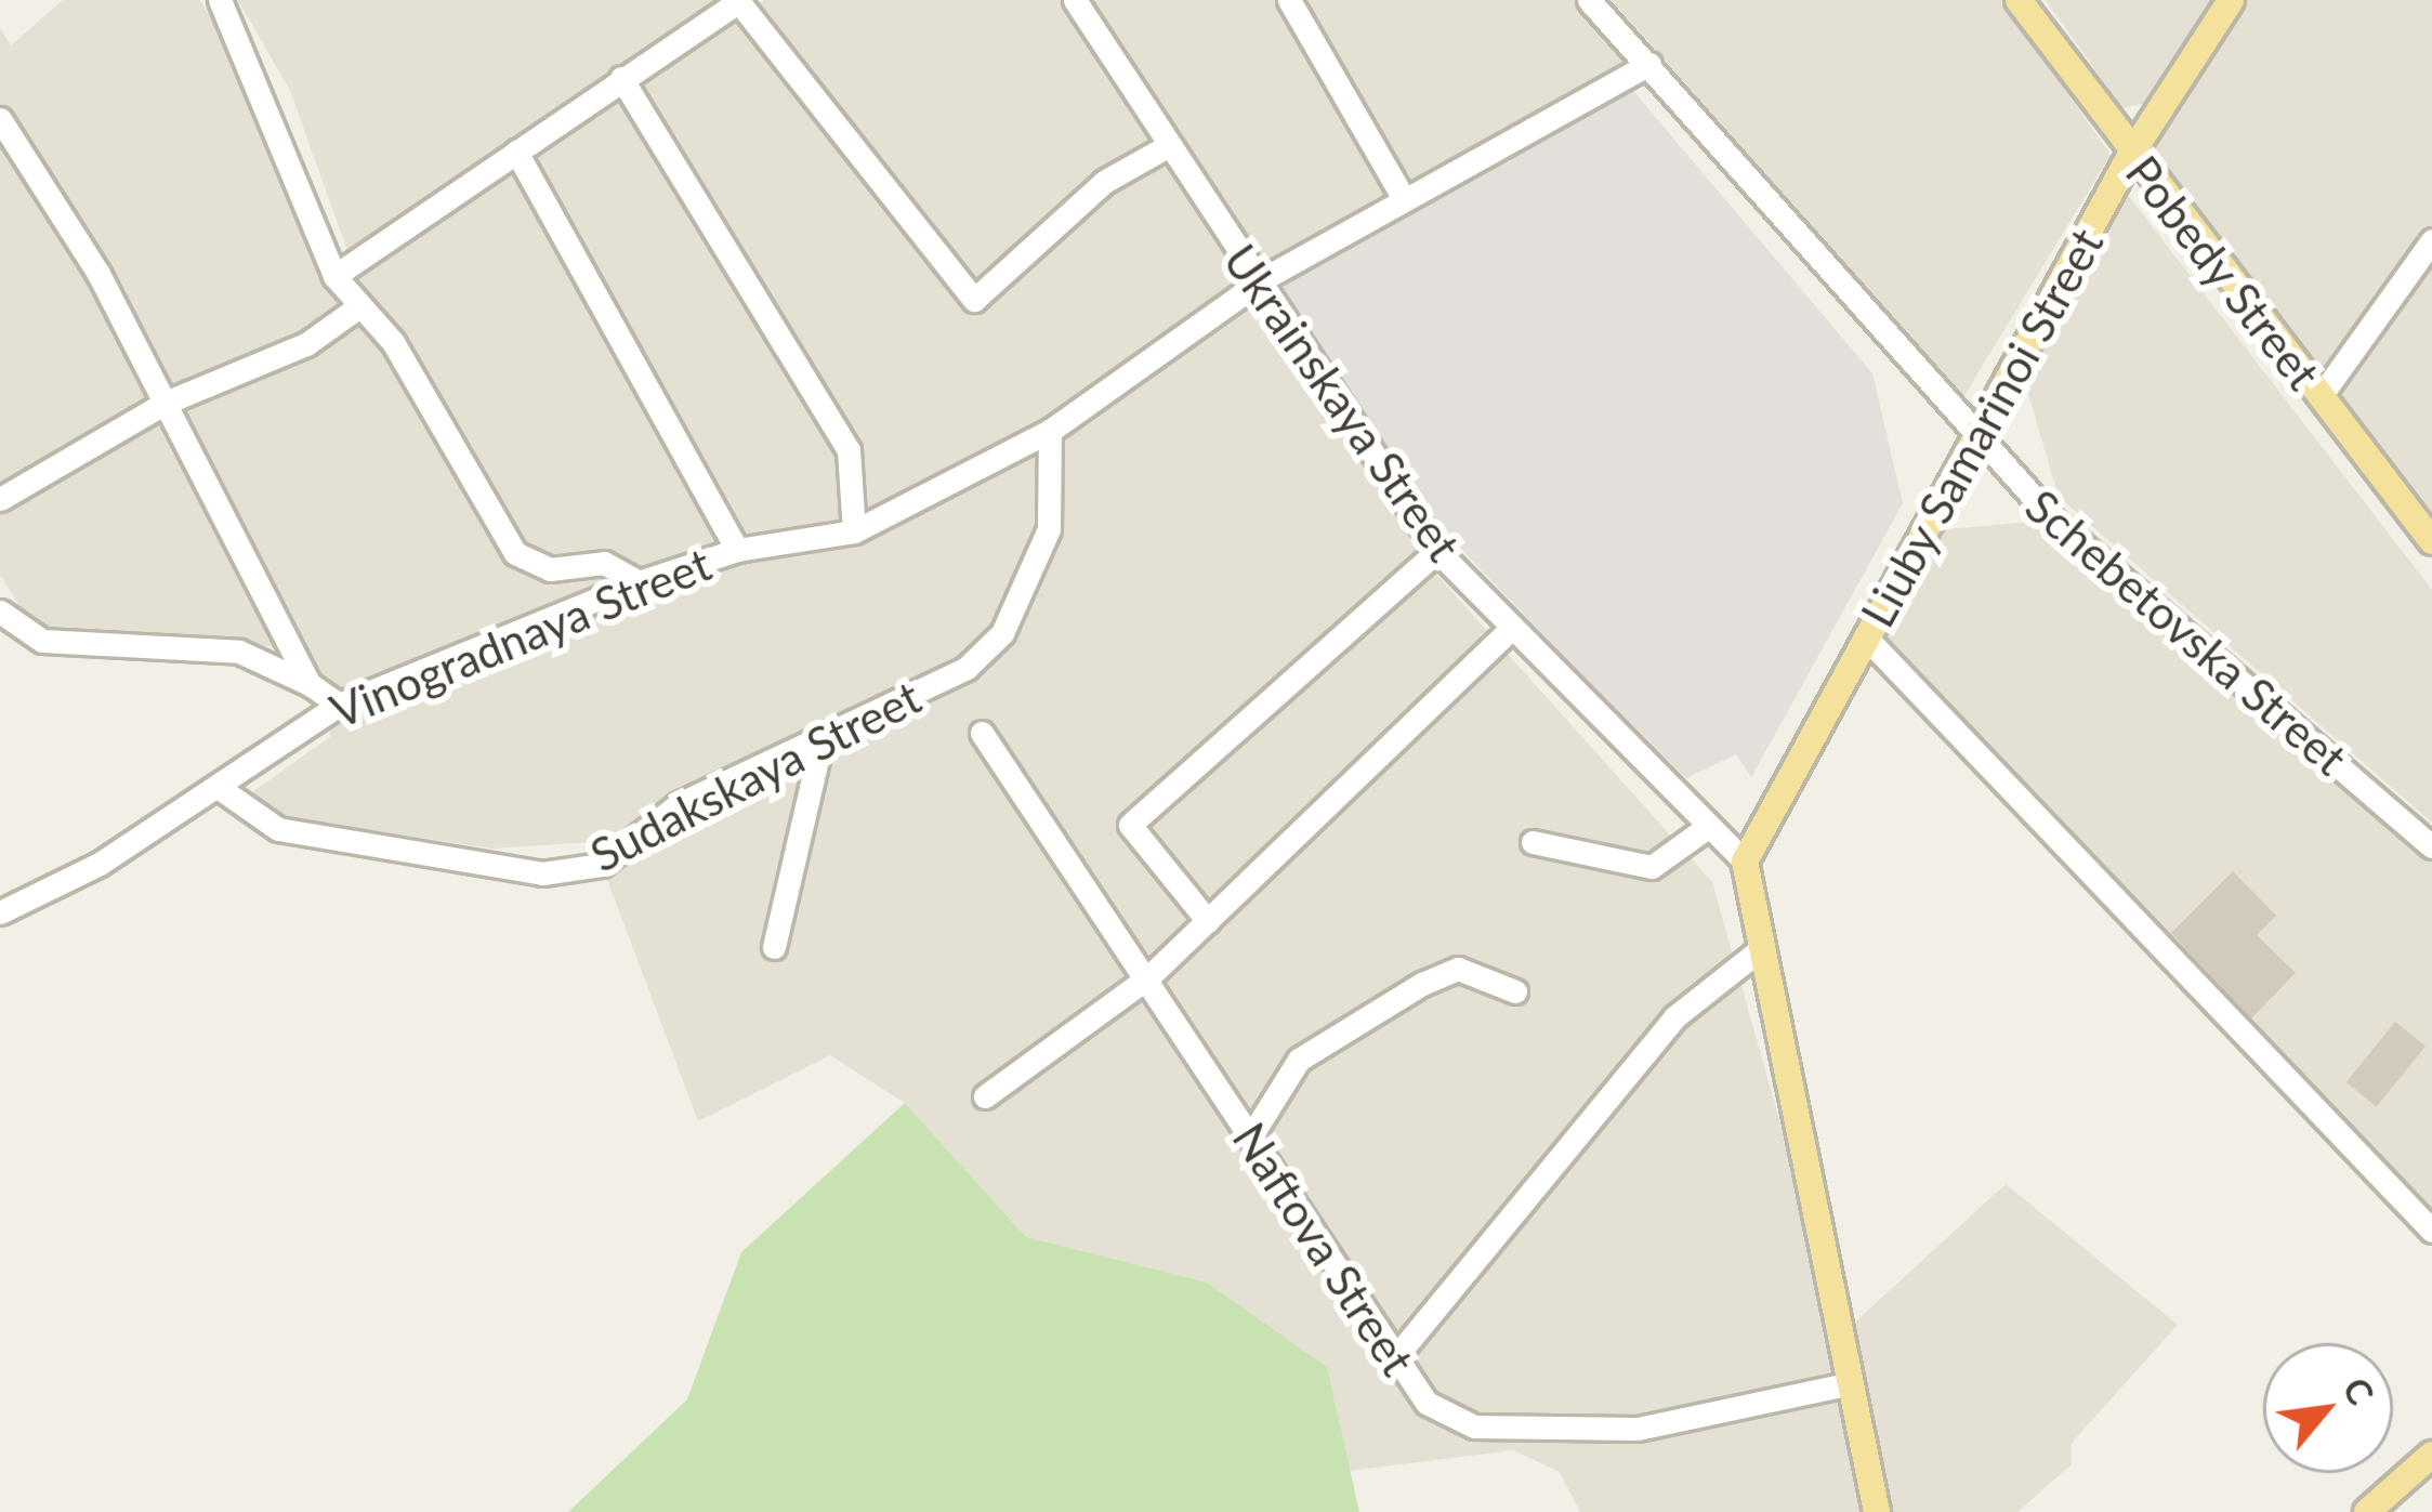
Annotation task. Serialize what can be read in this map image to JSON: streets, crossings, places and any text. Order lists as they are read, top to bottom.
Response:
{
  "streets": {
    "main road": ["Pobedy Street", "Liuby Samarinoi Street"],
    "street": [
      "Ukrainskaya Street",
      "Schebetovska Street",
      "Vinogradnaya Street",
      "Sudakskaya Street",
      "Naftova Street"
    ]
  },
  "crossings": [
    ["Pobedy Street", "Liuby Samarinoi Street"],
    ["Ukrainskaya Street", "Liuby Samarinoi Street"],
    ["Ukrainskaya Street", "Vinogradnaya Street"],
    ["Liuby Samarinoi Street", "Schebetovska Street"],
    ["Schebetovska Street", "Vinogradnaya Street"],
    ["Vinogradnaya Street", "Sudakskaya Street"]
  ],
  "north": "top right"
}
